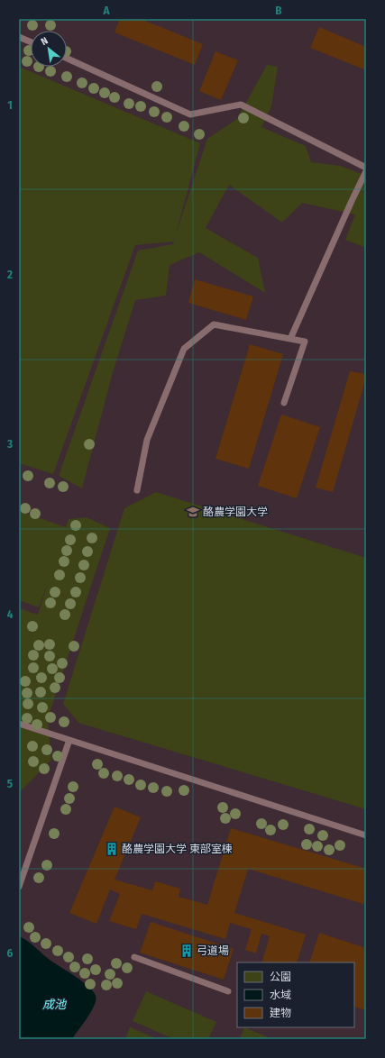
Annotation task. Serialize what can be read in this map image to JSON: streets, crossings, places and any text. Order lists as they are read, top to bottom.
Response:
{
  "water": ["成池"],
  "places": {
    "school or university": ["酪農学園大学"],
    "building": ["酪農学園大学 東部室棟", "弓道場"]
  },
  "legend": ["公園", "水域", "建物"],
  "north": "top left",
  "grid": {
    "columns": ["A", "B"],
    "rows": [
      "1",
      "2",
      "3",
      "4",
      "5",
      "6"
    ]
  }
}
